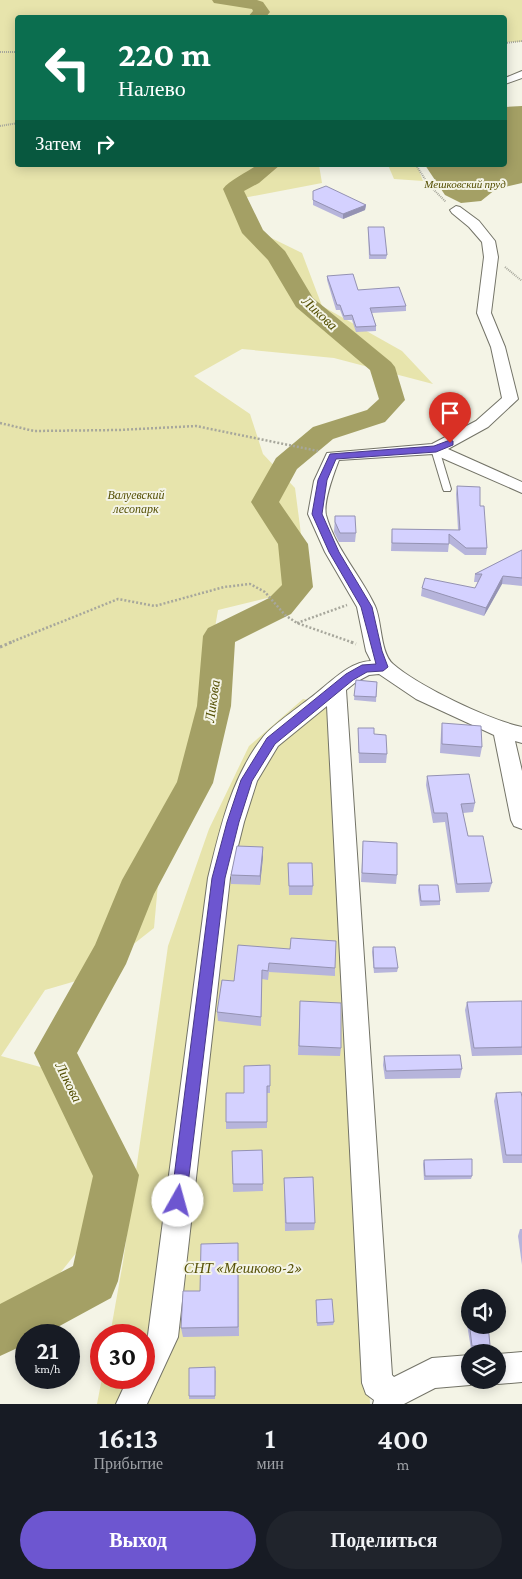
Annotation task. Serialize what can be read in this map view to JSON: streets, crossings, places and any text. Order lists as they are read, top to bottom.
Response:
{
  "water": ["Мешковский пруд", "Ликова"],
  "parks": ["Валуевский лесопарк", "СНТ «Мешково-2»"],
  "page": {
    "turn": ["220 m", "Налево"],
    "then": "Затем",
    "speed": "21 km/h",
    "limit": "30",
    "eta": [
      "16:13",
      "Прибытие",
      "1",
      "мин",
      "400",
      "m"
    ],
    "buttons": ["Выход", "Поделиться"]
  }
}
